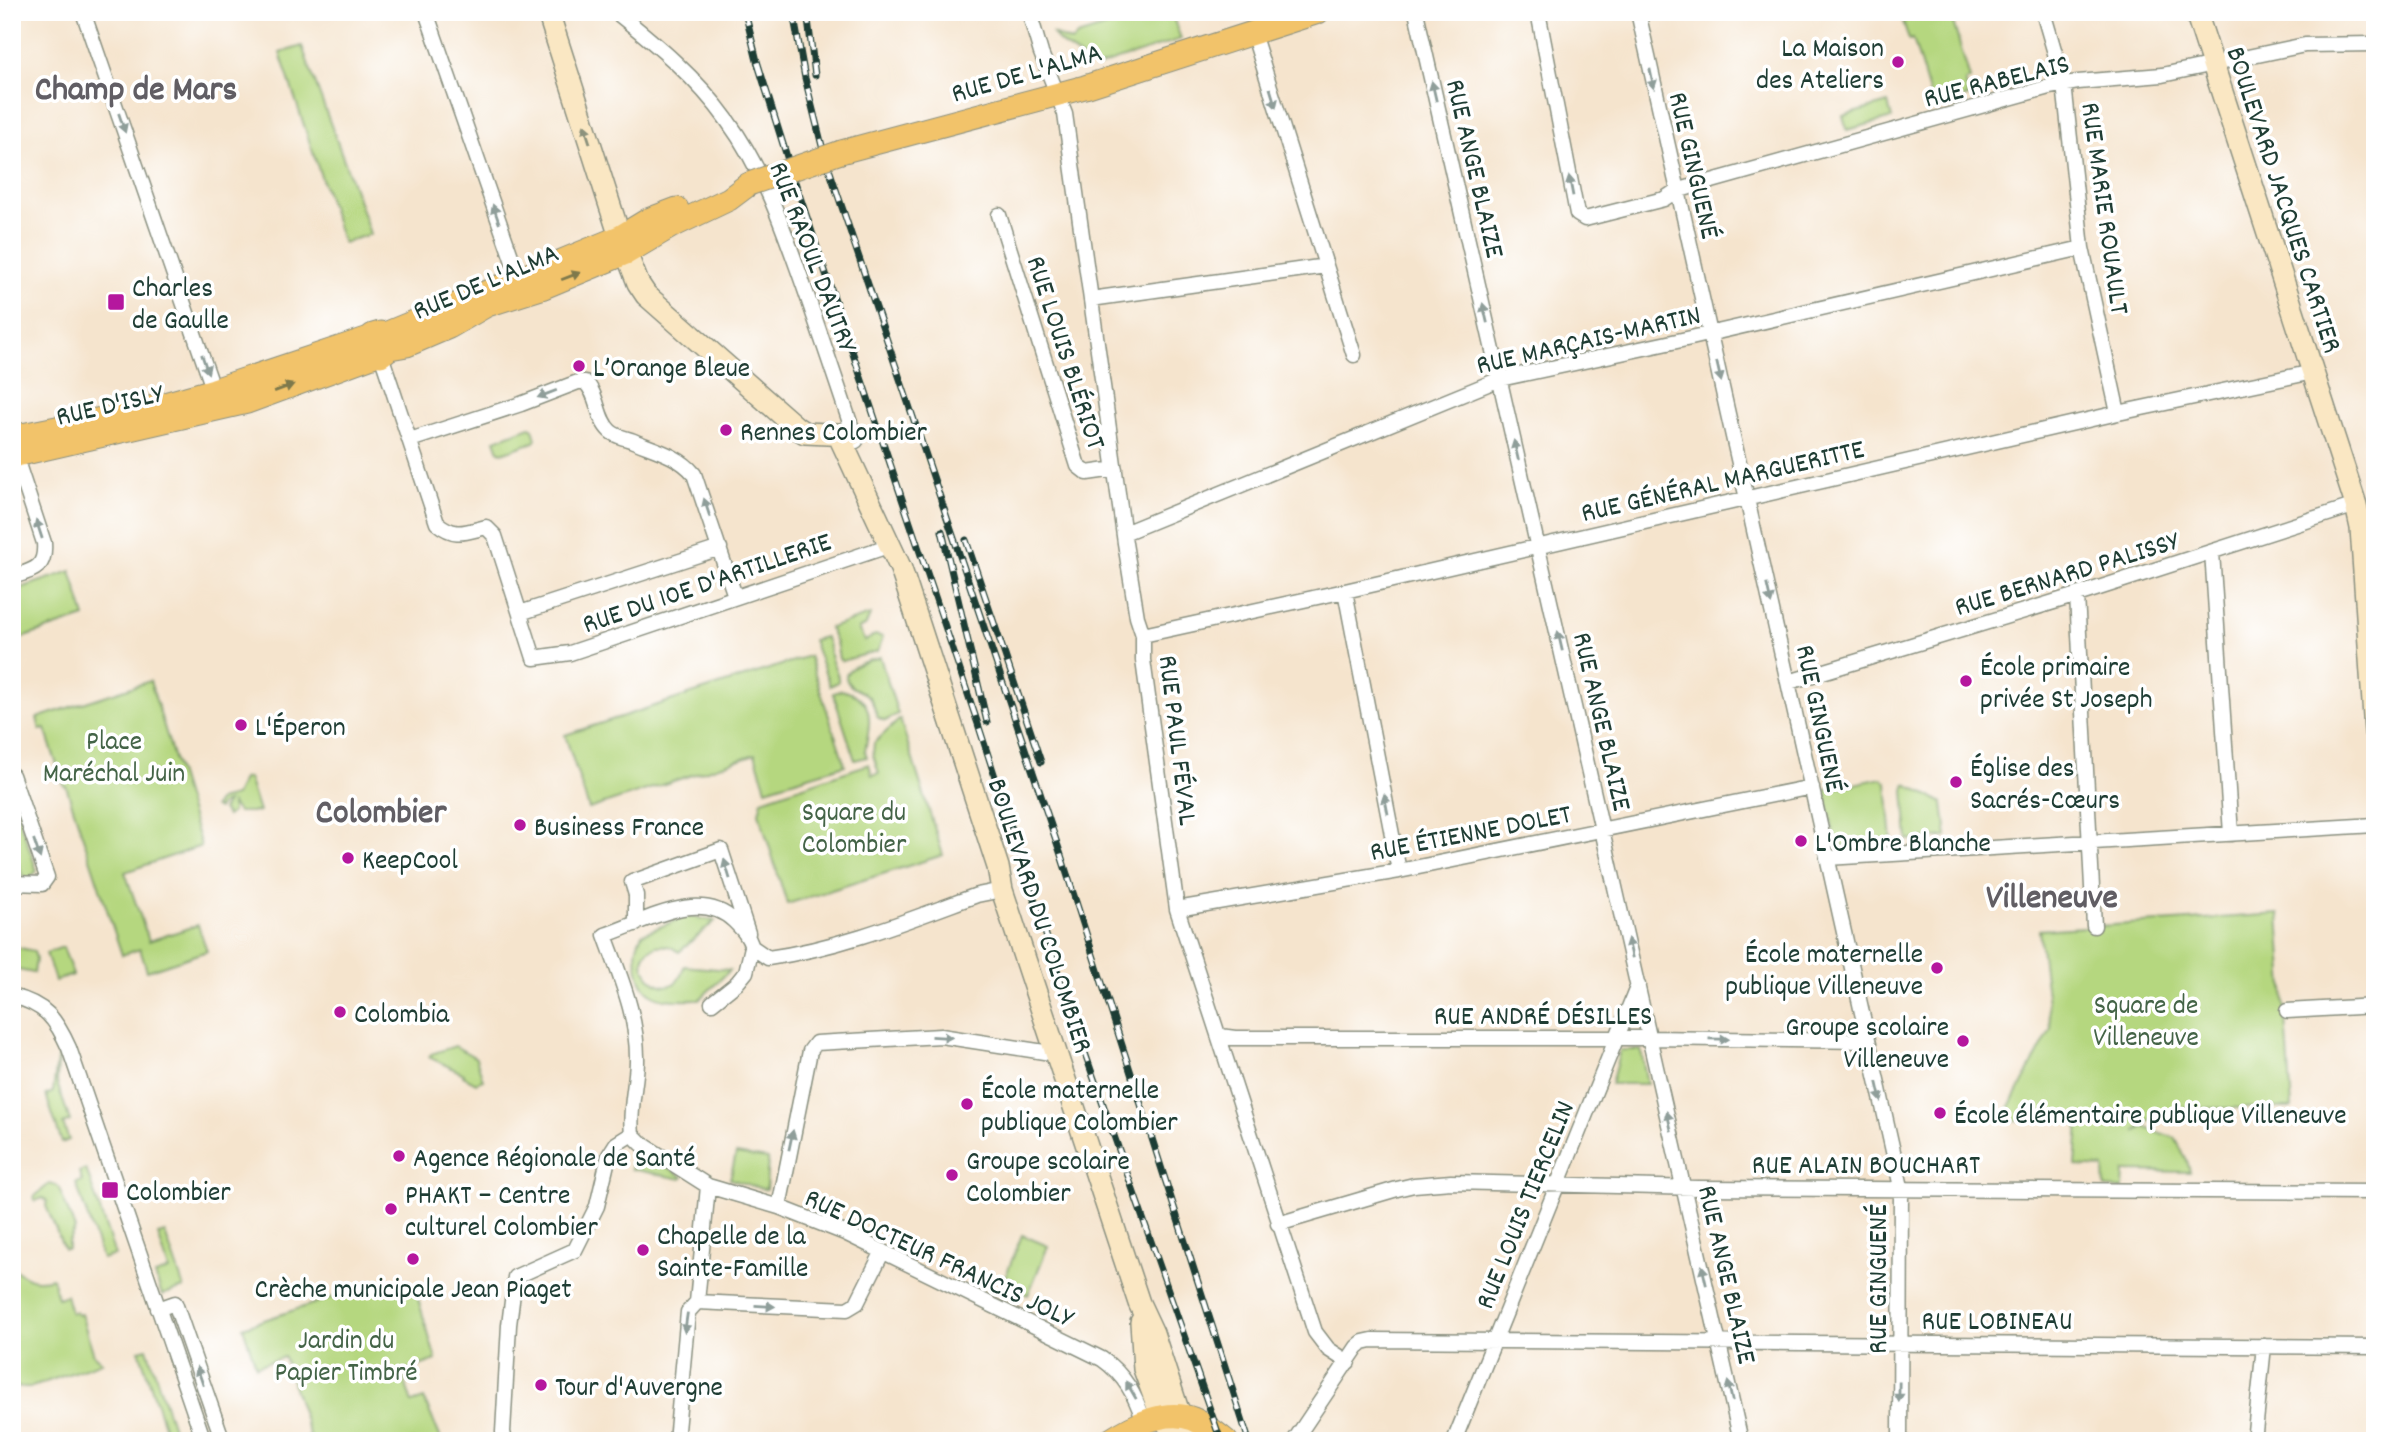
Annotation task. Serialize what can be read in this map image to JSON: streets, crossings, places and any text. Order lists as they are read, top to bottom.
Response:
{
  "streets": {
    "main road": [
      "RUE DE L'ALMA",
      "BOULEVARD JACQUES CARTIER",
      "RUE D'ISLY",
      "BOULEVARD DU COLOMBIER"
    ],
    "street": [
      "RUE RABELAIS",
      "RUE GINGUENÉ",
      "RUE ANGE BLAIZE",
      "RUE MARIE ROUAULT",
      "RUE RAOUL DAUTRY",
      "RUE MARÇAIS-MARTIN",
      "RUE LOUIS BLÉRIOT",
      "RUE GÉNÉRAL MARGUERITTE",
      "RUE BERNARD PALISSY",
      "RUE DU 10E D'ARTILLERIE",
      "RUE PAUL FÉVAL",
      "RUE ÉTIENNE DOLET",
      "RUE ANDRÉ DÉSILLES",
      "RUE ALAIN BOUCHART",
      "RUE LOUIS TIERCELIN",
      "RUE DOCTEUR FRANCIS JOLY",
      "RUE LOBINEAU"
    ]
  },
  "crossings": [
    ["RUE DE L'ALMA", "RUE D'ISLY"],
    ["RUE DE L'ALMA", "RUE PAUL FÉVAL"],
    ["RUE RABELAIS", "RUE GINGUENÉ"],
    ["RUE RABELAIS", "BOULEVARD JACQUES CARTIER"],
    ["RUE RABELAIS", "RUE MARIE ROUAULT"],
    ["RUE GINGUENÉ", "RUE MARÇAIS-MARTIN"],
    ["RUE GINGUENÉ", "RUE GÉNÉRAL MARGUERITTE"],
    ["RUE GINGUENÉ", "RUE BERNARD PALISSY"],
    ["RUE GINGUENÉ", "RUE ÉTIENNE DOLET"],
    ["RUE GINGUENÉ", "RUE ANDRÉ DÉSILLES"],
    ["RUE GINGUENÉ", "RUE ALAIN BOUCHART"],
    ["RUE GINGUENÉ", "RUE LOBINEAU"],
    ["RUE ANGE BLAIZE", "RUE MARÇAIS-MARTIN"],
    ["RUE ANGE BLAIZE", "RUE GÉNÉRAL MARGUERITTE"],
    ["RUE ANGE BLAIZE", "RUE ÉTIENNE DOLET"],
    ["RUE ANGE BLAIZE", "RUE ANDRÉ DÉSILLES"],
    ["RUE ANGE BLAIZE", "RUE ALAIN BOUCHART"],
    ["RUE ANGE BLAIZE", "RUE LOUIS TIERCELIN"],
    ["RUE ANGE BLAIZE", "RUE LOBINEAU"],
    ["BOULEVARD JACQUES CARTIER", "RUE GÉNÉRAL MARGUERITTE"],
    ["BOULEVARD JACQUES CARTIER", "RUE BERNARD PALISSY"],
    ["RUE MARIE ROUAULT", "RUE MARÇAIS-MARTIN"],
    ["RUE MARIE ROUAULT", "RUE GÉNÉRAL MARGUERITTE"],
    ["RUE RAOUL DAUTRY", "BOULEVARD DU COLOMBIER"],
    ["RUE MARÇAIS-MARTIN", "RUE PAUL FÉVAL"],
    ["RUE LOUIS BLÉRIOT", "RUE PAUL FÉVAL"],
    ["RUE GÉNÉRAL MARGUERITTE", "RUE PAUL FÉVAL"],
    ["RUE DU 10E D'ARTILLERIE", "BOULEVARD DU COLOMBIER"],
    ["RUE PAUL FÉVAL", "RUE ÉTIENNE DOLET"],
    ["RUE PAUL FÉVAL", "RUE ANDRÉ DÉSILLES"],
    ["RUE PAUL FÉVAL", "RUE ALAIN BOUCHART"],
    ["RUE PAUL FÉVAL", "RUE LOBINEAU"],
    ["BOULEVARD DU COLOMBIER", "RUE DOCTEUR FRANCIS JOLY"],
    ["RUE ANDRÉ DÉSILLES", "RUE LOUIS TIERCELIN"],
    ["RUE ALAIN BOUCHART", "RUE LOUIS TIERCELIN"],
    ["RUE LOUIS TIERCELIN", "RUE LOBINEAU"]
  ],
  "one_way": ["RUE GINGUENÉ", "RUE ANGE BLAIZE"],
  "districts": ["Champ de Mars", "Colombier", "Villeneuve"],
  "parks": [
    "Place Maréchal Juin",
    "Square du Colombier",
    "Square de Villeneuve",
    "Jardin du Papier Timbré"
  ],
  "places": {
    "other": [
      "La Maison des Ateliers",
      "L’Orange Bleue",
      "Rennes Colombier",
      "École primaire privée St Joseph",
      "L'Éperon",
      "Église des Sacrés-Cœurs",
      "Business France",
      "L'Ombre Blanche",
      "KeepCool",
      "École maternelle publique Villeneuve",
      "Colombia",
      "Groupe scolaire Villeneuve",
      "École maternelle publique Colombier",
      "École élémentaire publique Villeneuve",
      "Agence Régionale de Santé",
      "Groupe scolaire Colombier",
      "PHAKT – Centre culturel Colombier",
      "Chapelle de la Sainte-Famille",
      "Crèche municipale Jean Piaget",
      "Tour d'Auvergne"
    ],
    "transit": ["Charles de Gaulle", "Colombier"]
  }
}
